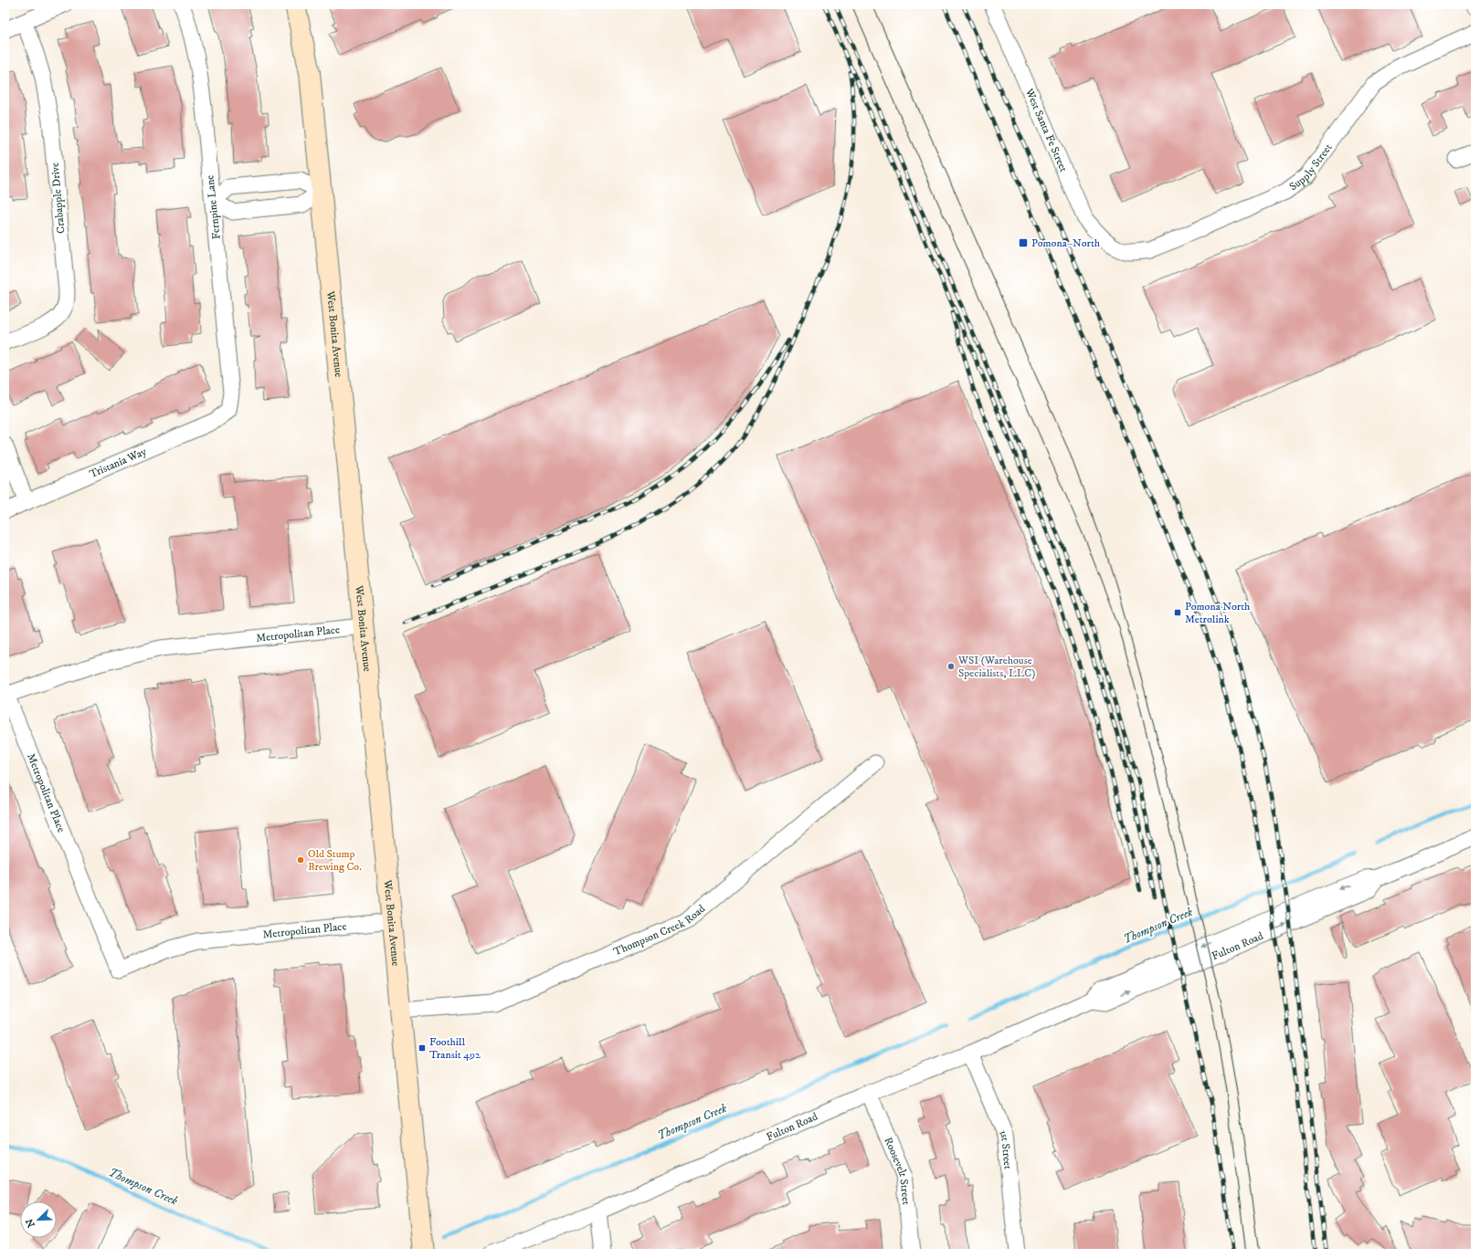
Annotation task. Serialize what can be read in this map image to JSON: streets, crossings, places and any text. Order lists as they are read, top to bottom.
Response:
{
  "streets": {
    "main road": ["West Bonita Avenue"],
    "street": [
      "West Santa Fe Street",
      "Supply Street",
      "Crabapple Drive",
      "Fernpine Lane",
      "Tristania Way",
      "Metropolitan Place",
      "Thompson Creek Road",
      "Fulton Road",
      "1st Street",
      "Roosevelt Street"
    ]
  },
  "crossings": [
    ["West Santa Fe Street", "Supply Street"],
    ["Fernpine Lane", "Tristania Way"],
    ["West Bonita Avenue", "Metropolitan Place"],
    ["West Bonita Avenue", "Thompson Creek Road"],
    ["Fulton Road", "1st Street"],
    ["Fulton Road", "Roosevelt Street"]
  ],
  "water": ["Thompson Creek"],
  "places": {
    "transit": ["Pomona–North", "Pomona North Metrolink", "Foothill Transit 492"],
    "other": ["WSI (Warehouse Specialists, LLC)", "Old Stump Brewing Co."]
  },
  "north": "bottom left"
}
